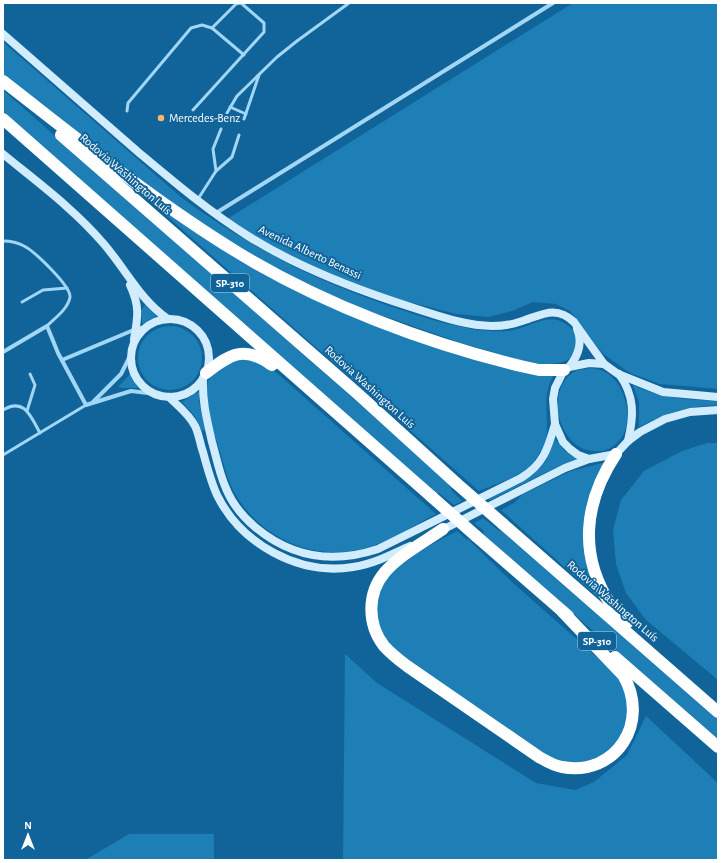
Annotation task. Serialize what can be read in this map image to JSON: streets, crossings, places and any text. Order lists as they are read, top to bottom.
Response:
{
  "streets": {
    "highway": ["Rodovia Washington Luís", "SP-310"],
    "main road": ["Avenida Alberto Benassi"]
  },
  "places": ["Mercedes-Benz"],
  "north": "top"
}
